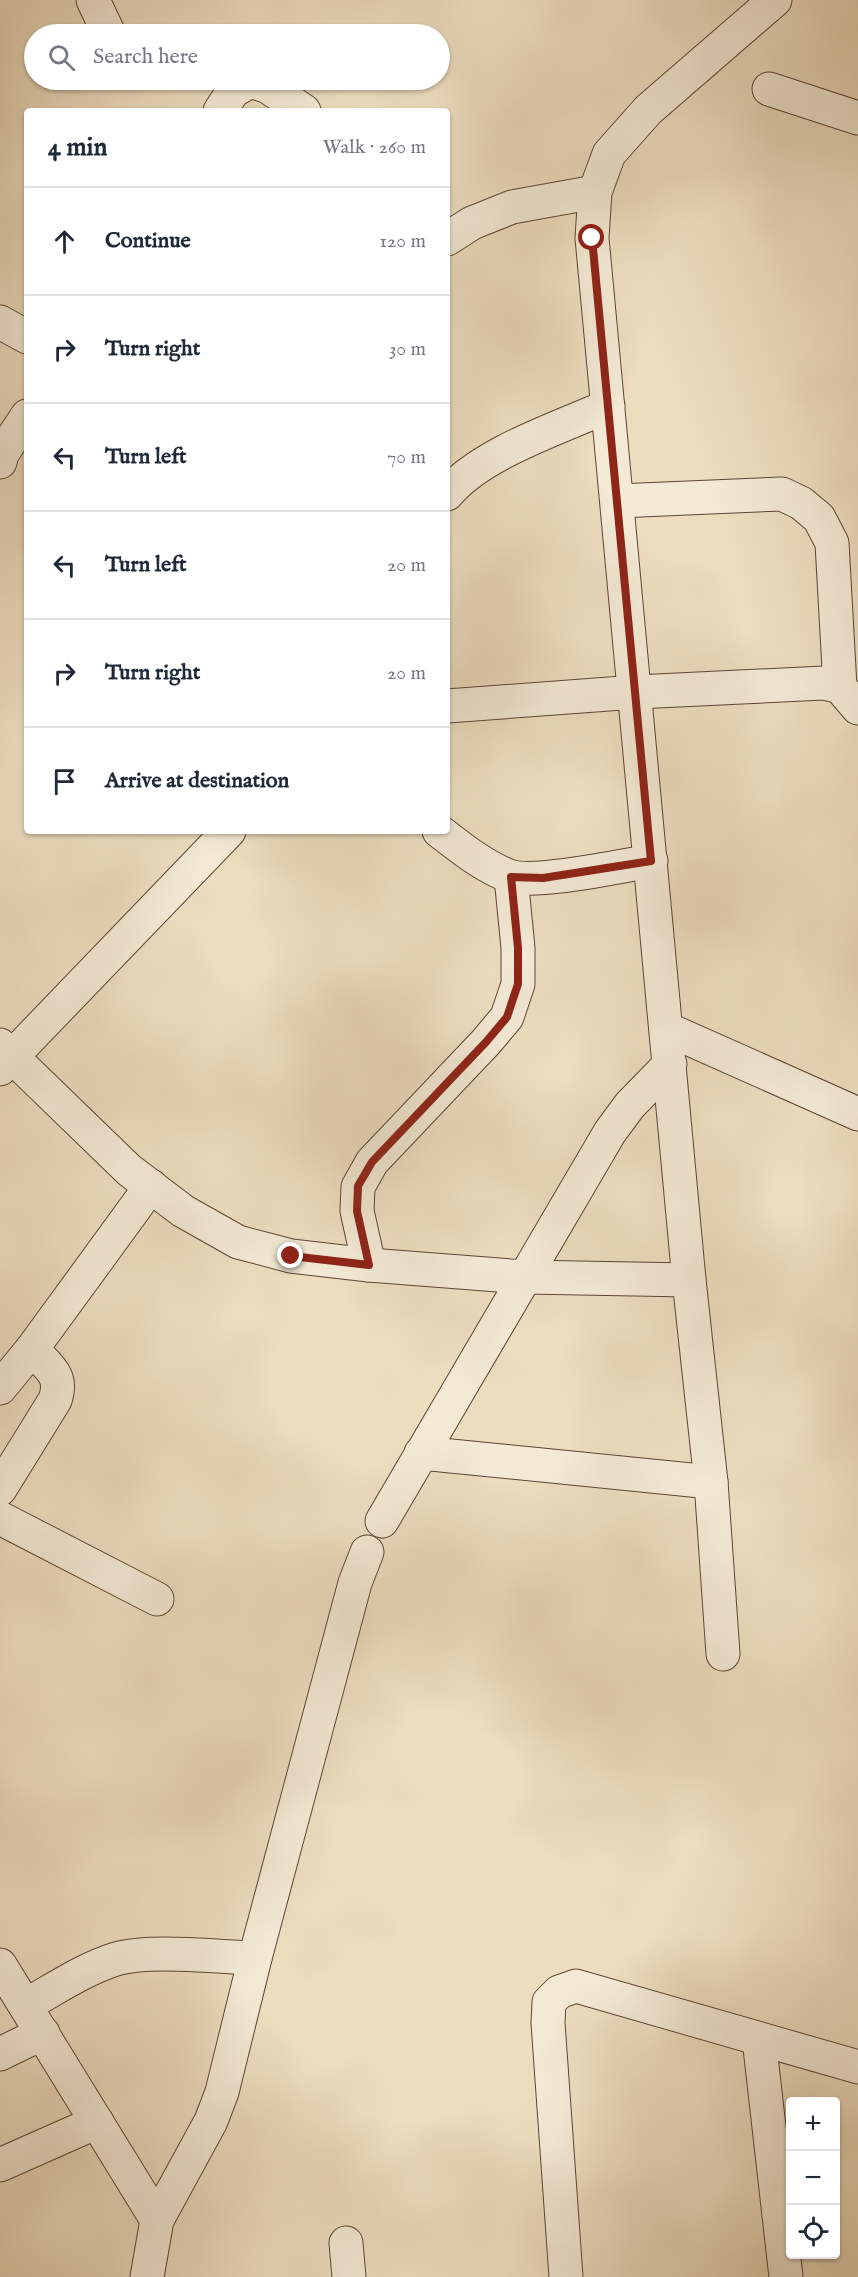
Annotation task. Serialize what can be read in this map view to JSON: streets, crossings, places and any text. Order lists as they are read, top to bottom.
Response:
{
  "page": {
    "search": "Search here",
    "heading": ["4 min", "Walk · 260 m"],
    "list": [
      ["Continue", "120 m"],
      ["Turn right", "30 m"],
      ["Turn left", "70 m"],
      ["Turn left", "20 m"],
      ["Turn right", "20 m"],
      "Arrive at destination"
    ],
    "map_buttons": ["+", "−"]
  }
}
